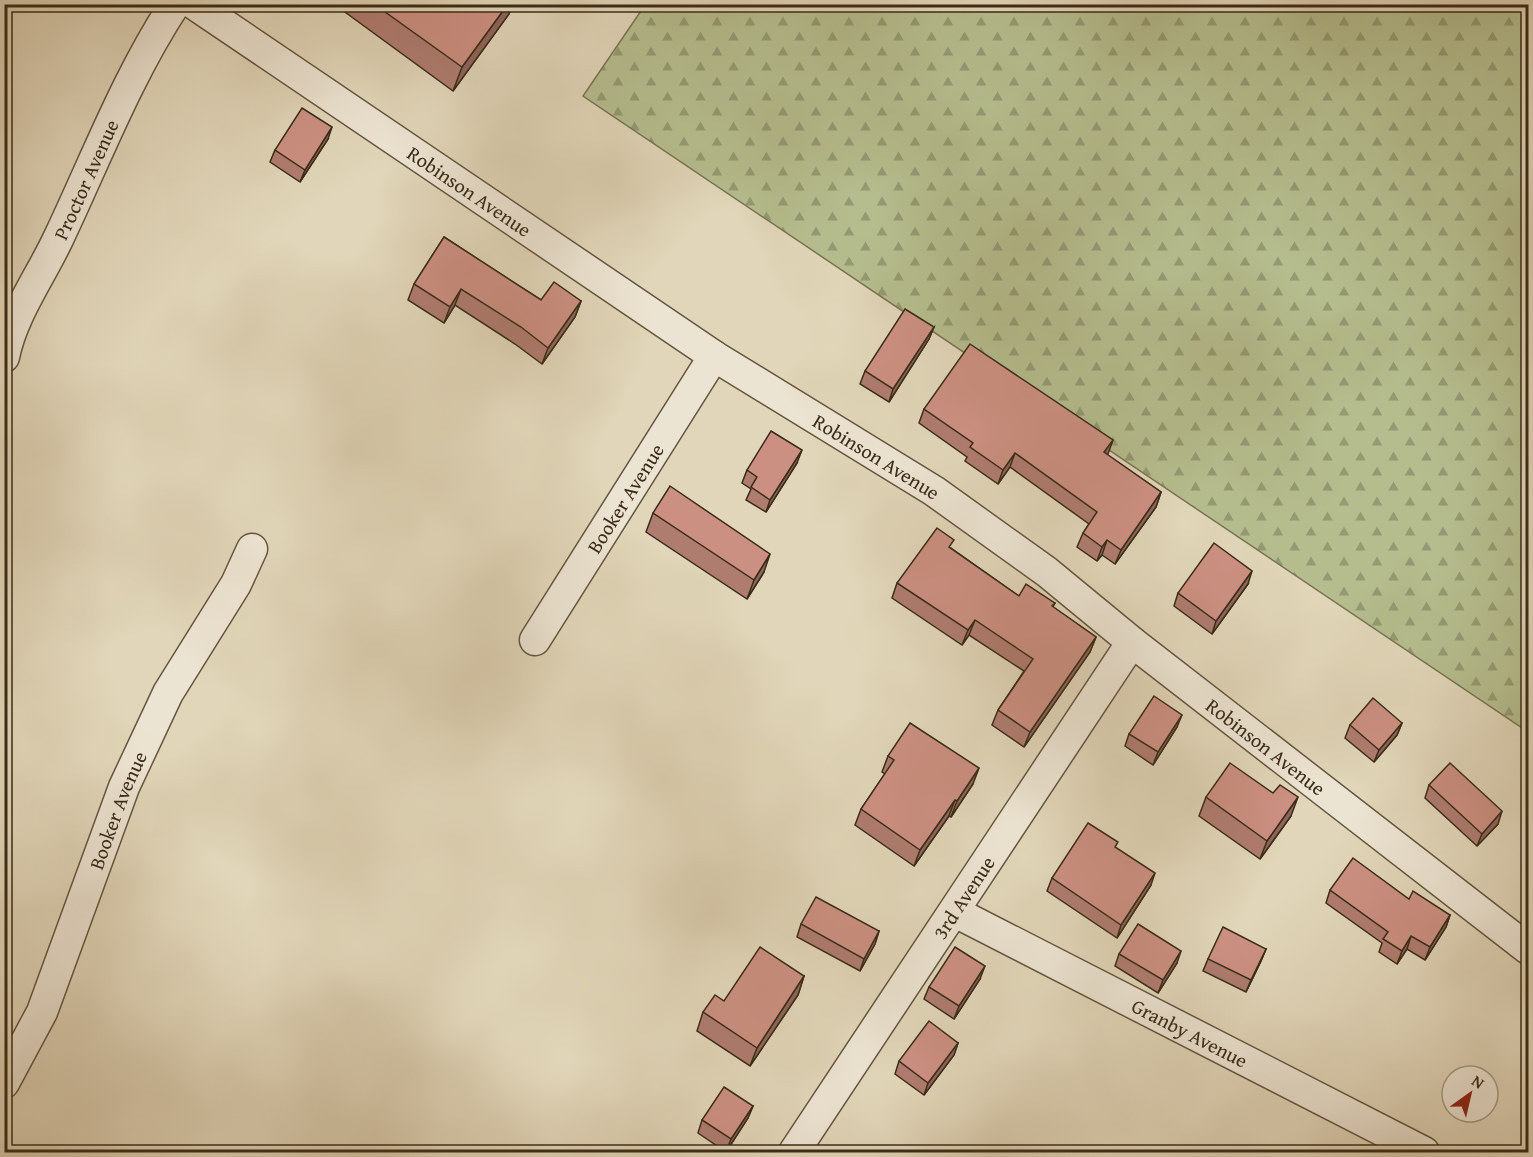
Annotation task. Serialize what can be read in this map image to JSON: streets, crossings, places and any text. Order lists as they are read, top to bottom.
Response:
{
  "streets": {
    "street": [
      "Proctor Avenue",
      "Robinson Avenue",
      "Booker Avenue",
      "3rd Avenue",
      "Granby Avenue"
    ]
  },
  "crossings": [
    ["Robinson Avenue", "Booker Avenue"],
    ["Robinson Avenue", "3rd Avenue"],
    ["3rd Avenue", "Granby Avenue"]
  ],
  "north": "top right"
}
